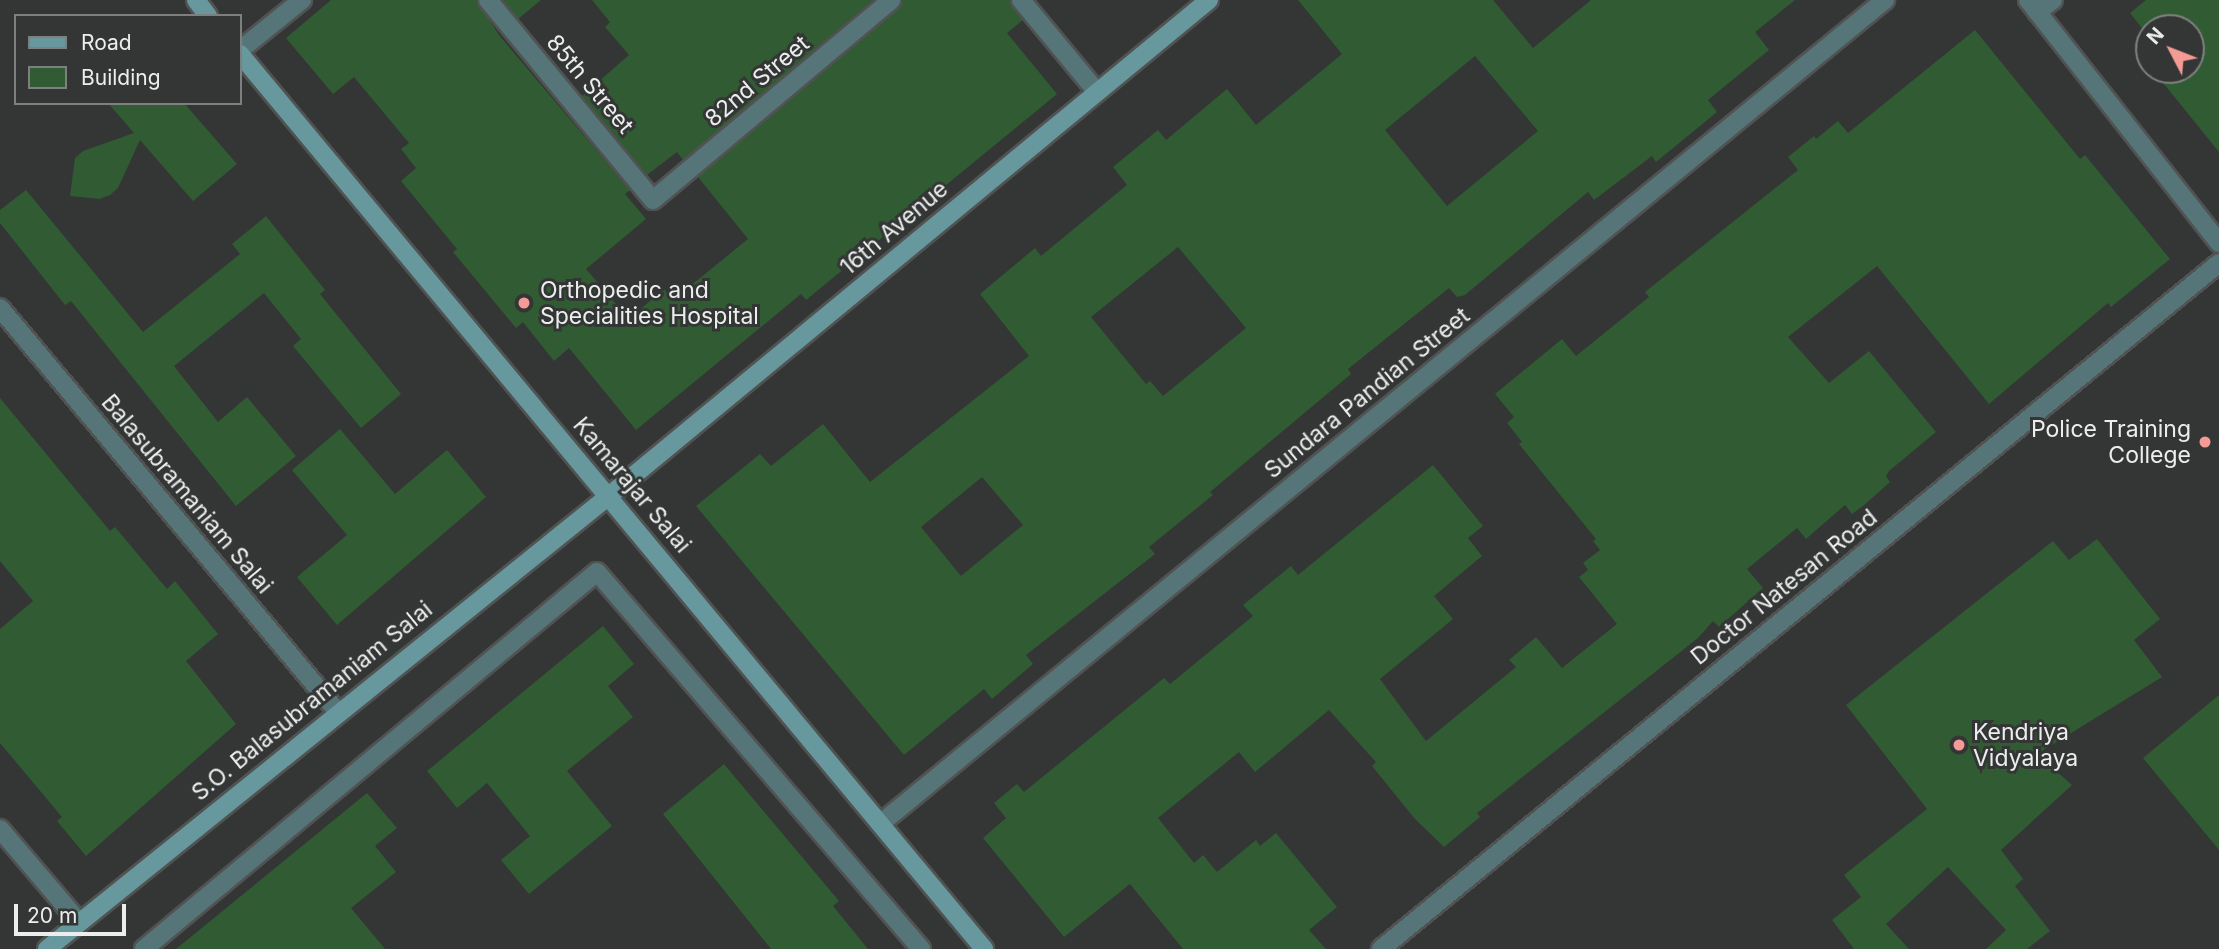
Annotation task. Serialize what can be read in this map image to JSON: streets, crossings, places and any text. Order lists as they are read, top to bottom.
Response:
{
  "streets": {
    "street": [
      "82nd Street",
      "85th Street",
      "16th Avenue",
      "Sundara Pandian Street",
      "Kamarajar Salai",
      "Balasubramaniam Salai",
      "Doctor Natesan Road",
      "S.O. Balasubramaniam Salai"
    ]
  },
  "crossings": [
    ["82nd Street", "85th Street"],
    ["16th Avenue", "Kamarajar Salai"],
    ["16th Avenue", "S.O. Balasubramaniam Salai"],
    ["Sundara Pandian Street", "Kamarajar Salai"],
    ["Kamarajar Salai", "S.O. Balasubramaniam Salai"],
    ["Balasubramaniam Salai", "S.O. Balasubramaniam Salai"]
  ],
  "places": ["Orthopedic and Specialities Hospital", "Police Training College", "Kendriya Vidyalaya"],
  "legend": ["Road", "Building"],
  "scale_bar": "20 m",
  "north": "top left"
}
